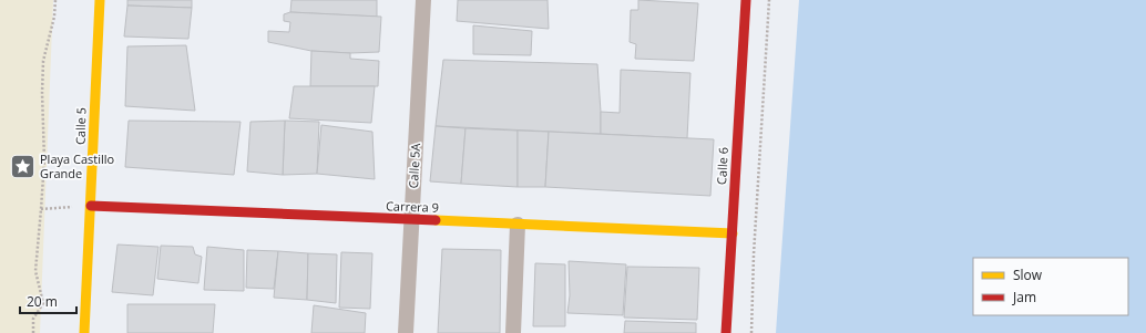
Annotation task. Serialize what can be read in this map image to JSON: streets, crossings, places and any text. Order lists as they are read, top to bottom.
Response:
{
  "streets": {
    "street": [
      "Calle 5",
      "Calle 5A",
      "Calle 6",
      "Carrera 9"
    ]
  },
  "crossings": [
    ["Calle 5", "Carrera 9"],
    ["Calle 5A", "Carrera 9"],
    ["Calle 6", "Carrera 9"]
  ],
  "places": {
    "place": ["Playa Castillo Grande"]
  },
  "legend": ["Slow", "Jam"],
  "scale_bar": "20 m"
}
